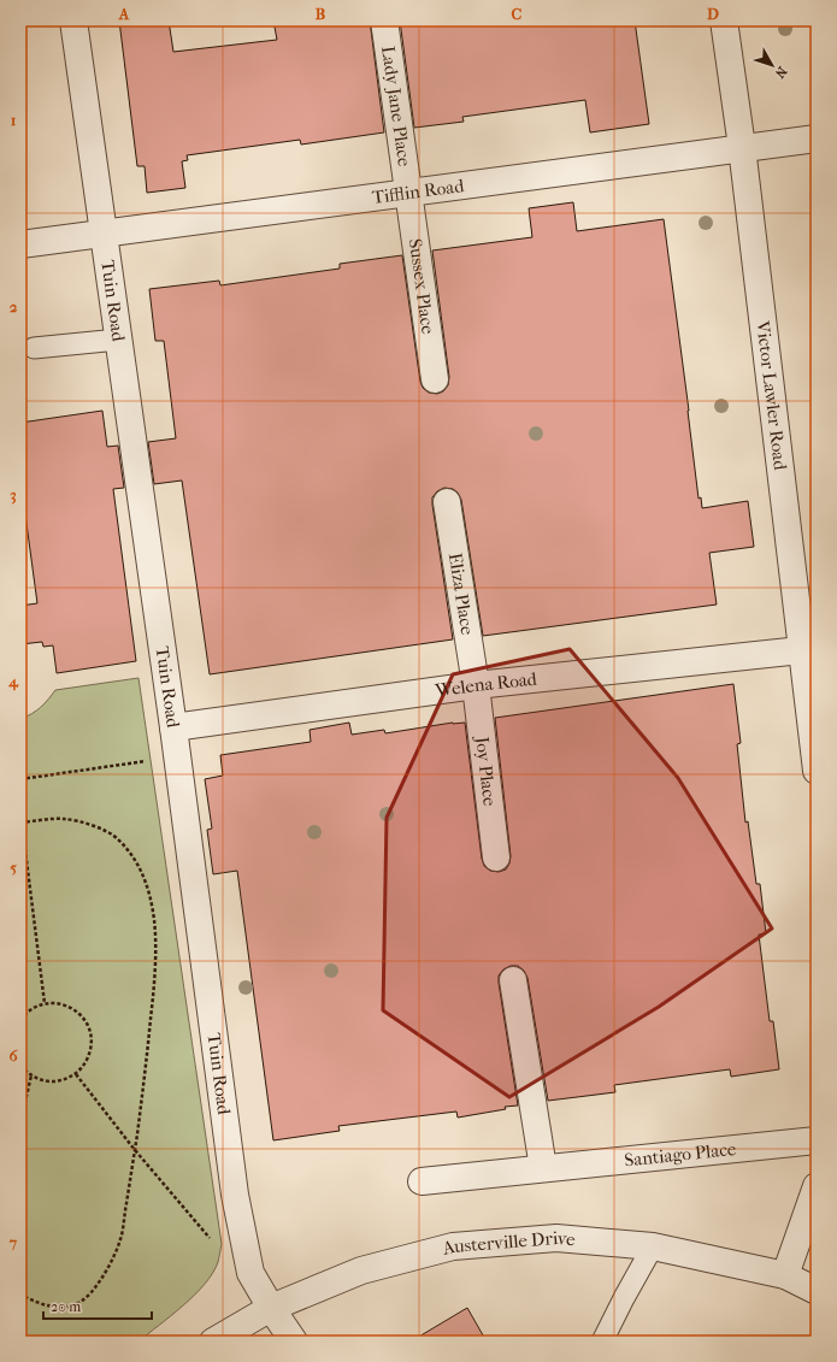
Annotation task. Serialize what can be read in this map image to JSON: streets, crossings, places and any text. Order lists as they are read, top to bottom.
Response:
{
  "streets": {
    "street": [
      "Lady Jane Place",
      "Tifflin Road",
      "Sussex Place",
      "Tuin Road",
      "Victor Lawler Road",
      "Eliza Place",
      "Welena Road",
      "Joy Place",
      "Santiago Place",
      "Austerville Drive"
    ]
  },
  "crossings": [
    ["Lady Jane Place", "Tifflin Road"],
    ["Lady Jane Place", "Sussex Place"],
    ["Tifflin Road", "Sussex Place"],
    ["Tifflin Road", "Tuin Road"],
    ["Tifflin Road", "Victor Lawler Road"],
    ["Tuin Road", "Welena Road"],
    ["Tuin Road", "Austerville Drive"],
    ["Victor Lawler Road", "Welena Road"],
    ["Eliza Place", "Welena Road"],
    ["Eliza Place", "Joy Place"],
    ["Welena Road", "Joy Place"]
  ],
  "scale_bar": "20 m",
  "north": "bottom right",
  "grid": {
    "columns": [
      "A",
      "B",
      "C",
      "D"
    ],
    "rows": [
      "1",
      "2",
      "3",
      "4",
      "5",
      "6",
      "7"
    ]
  }
}
